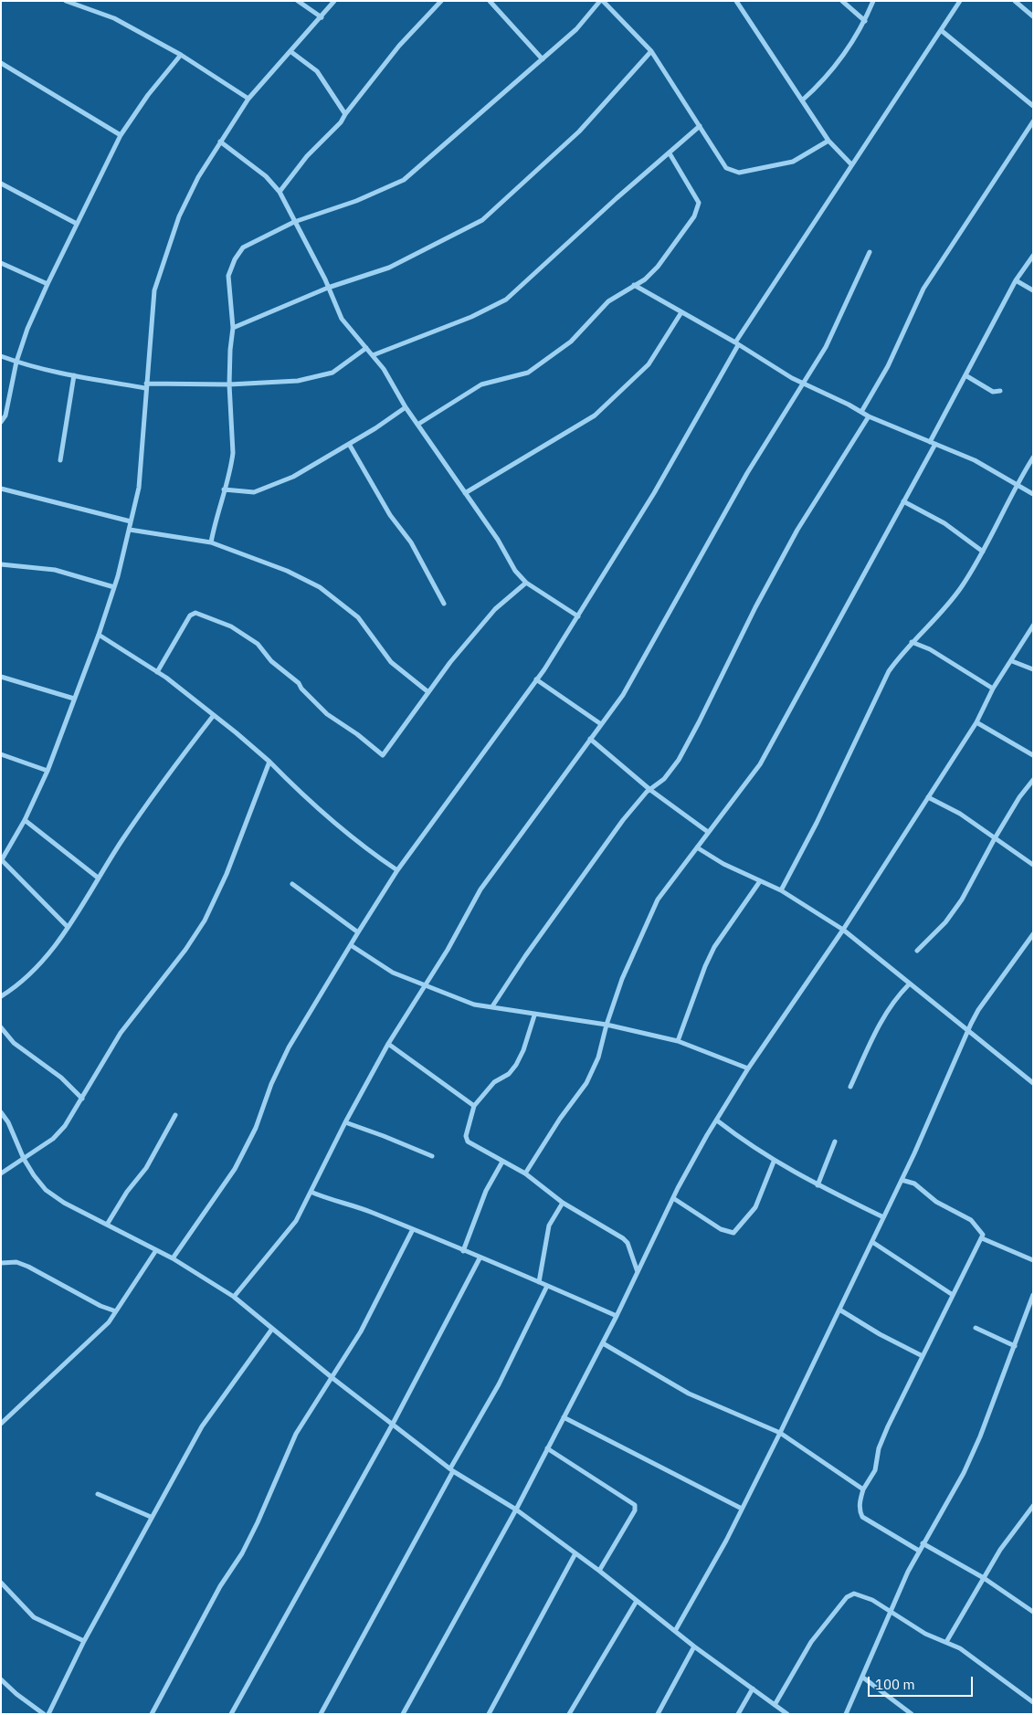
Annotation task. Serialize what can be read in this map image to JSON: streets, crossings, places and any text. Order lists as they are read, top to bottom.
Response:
{
  "scale_bar": "100 m"
}
